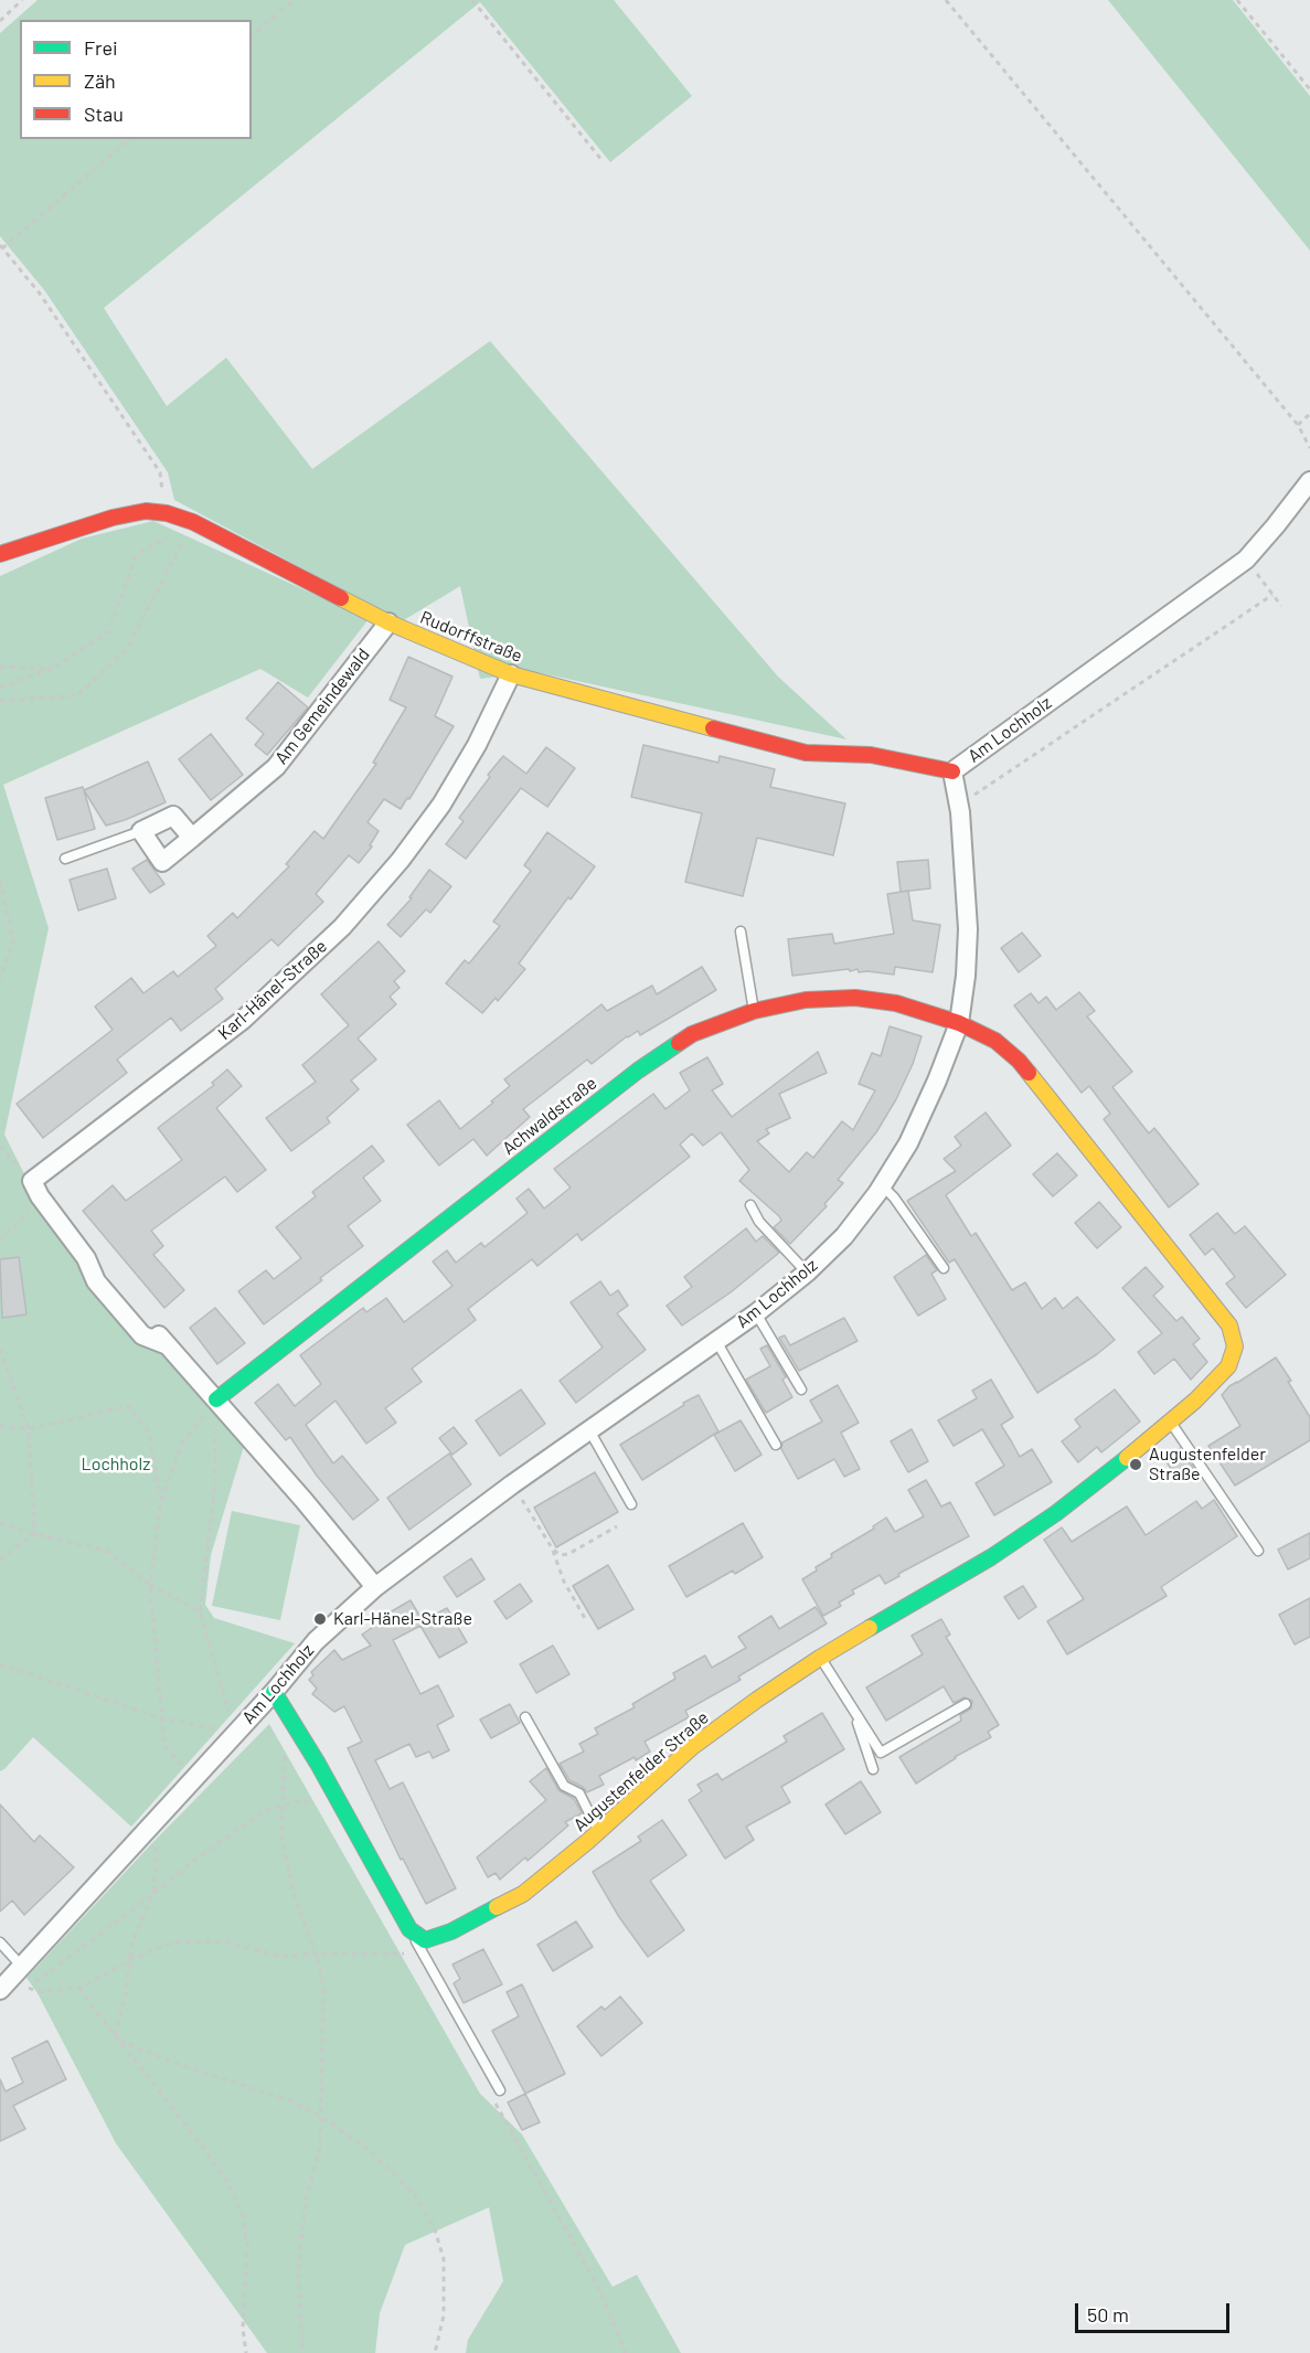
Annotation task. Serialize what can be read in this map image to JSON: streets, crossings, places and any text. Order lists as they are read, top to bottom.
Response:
{
  "streets": {
    "street": [
      "Rudorffstraße",
      "Am Gemeindewald",
      "Am Lochholz",
      "Karl-Hänel-Straße",
      "Achwaldstraße",
      "Augustenfelder Straße"
    ]
  },
  "crossings": [
    ["Rudorffstraße", "Am Gemeindewald"],
    ["Rudorffstraße", "Am Lochholz"],
    ["Rudorffstraße", "Karl-Hänel-Straße"],
    ["Am Lochholz", "Achwaldstraße"],
    ["Am Lochholz", "Augustenfelder Straße"],
    ["Achwaldstraße", "Augustenfelder Straße"]
  ],
  "parks": ["Lochholz"],
  "places": ["Augustenfelder Straße", "Karl-Hänel-Straße"],
  "legend": ["Frei", "Zäh", "Stau"],
  "scale_bar": "50 m"
}
